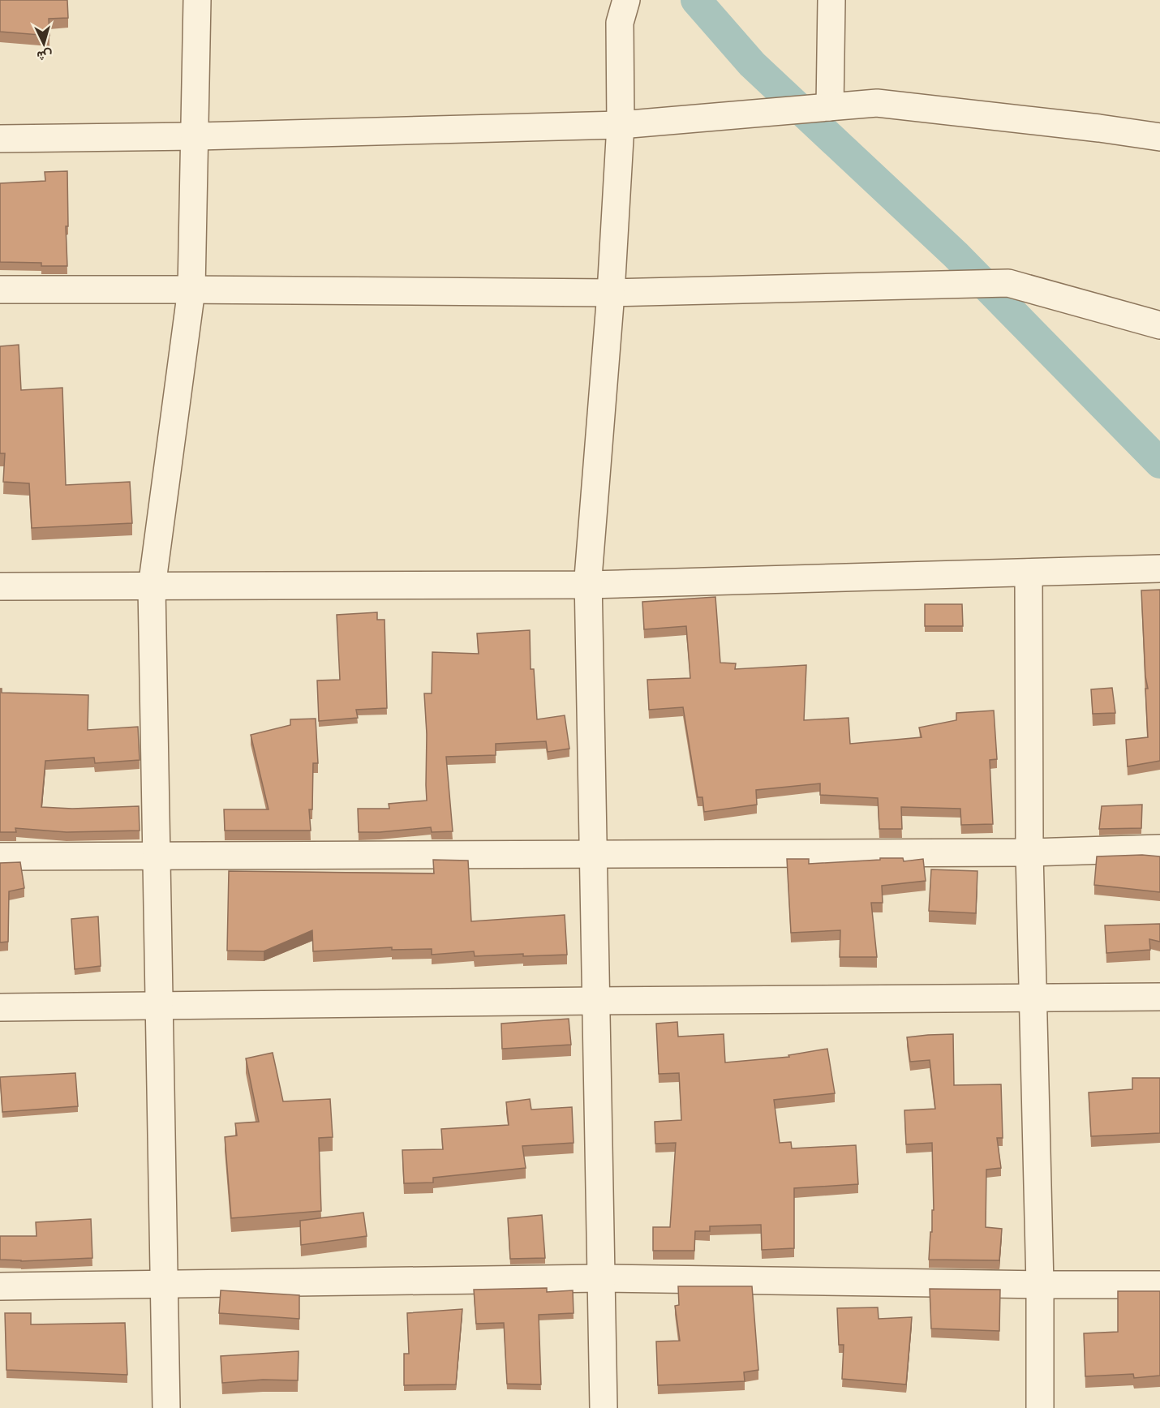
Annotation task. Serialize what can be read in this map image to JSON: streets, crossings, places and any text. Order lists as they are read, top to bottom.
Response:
{
  "north": "bottom"
}
